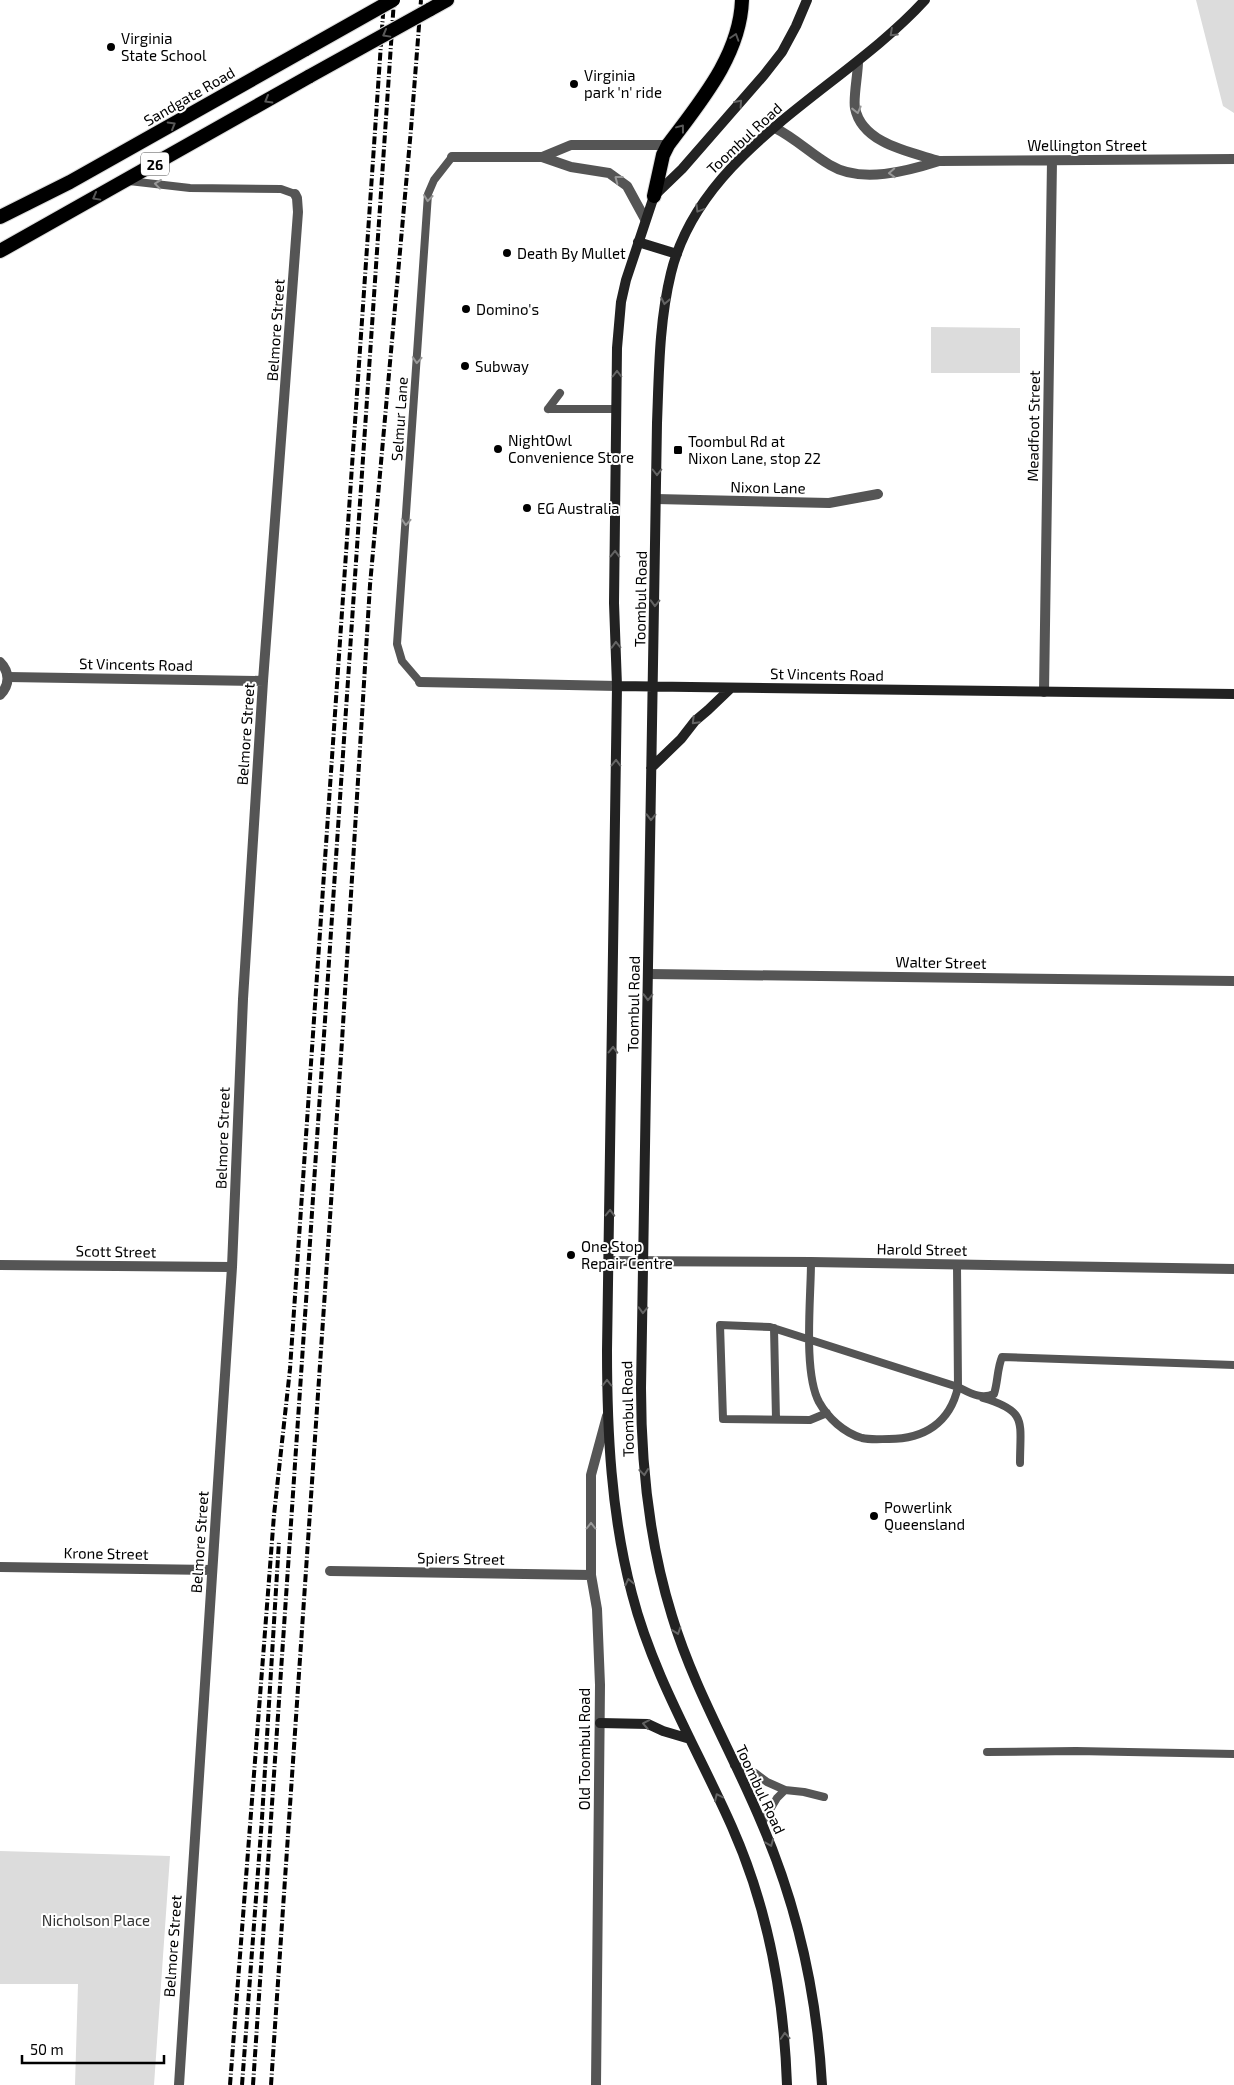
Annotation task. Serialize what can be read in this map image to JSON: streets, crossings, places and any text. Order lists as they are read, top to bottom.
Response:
{
  "streets": {
    "highway": ["Sandgate Road", "26"],
    "main road": ["Toombul Road", "St Vincents Road"],
    "street": [
      "Wellington Street",
      "Belmore Street",
      "Meadfoot Street",
      "Nixon Lane",
      "Walter Street",
      "Harold Street",
      "Scott Street",
      "Krone Street",
      "Spiers Street",
      "Old Toombul Road"
    ],
    "lane": ["Selmur Lane"]
  },
  "crossings": [
    ["Toombul Road", "Wellington Street"],
    ["Toombul Road", "Nixon Lane"],
    ["Toombul Road", "St Vincents Road"],
    ["Toombul Road", "Walter Street"],
    ["Toombul Road", "Harold Street"],
    ["Toombul Road", "Old Toombul Road"],
    ["Wellington Street", "Meadfoot Street"],
    ["Belmore Street", "St Vincents Road"],
    ["Belmore Street", "Scott Street"],
    ["Belmore Street", "Krone Street"],
    ["Selmur Lane", "St Vincents Road"],
    ["Meadfoot Street", "St Vincents Road"],
    ["Spiers Street", "Old Toombul Road"]
  ],
  "one_way": ["Selmur Lane"],
  "parks": ["Nicholson Place"],
  "places": {
    "other": [
      "Virginia State School",
      "Virginia park 'n' ride",
      "Death By Mullet",
      "Domino's",
      "Subway",
      "NightOwl Convenience Store",
      "EG Australia",
      "One Stop Repair Centre",
      "Powerlink Queensland"
    ],
    "transit": ["Toombul Rd at Nixon Lane, stop 22"]
  },
  "scale_bar": "50 m"
}
